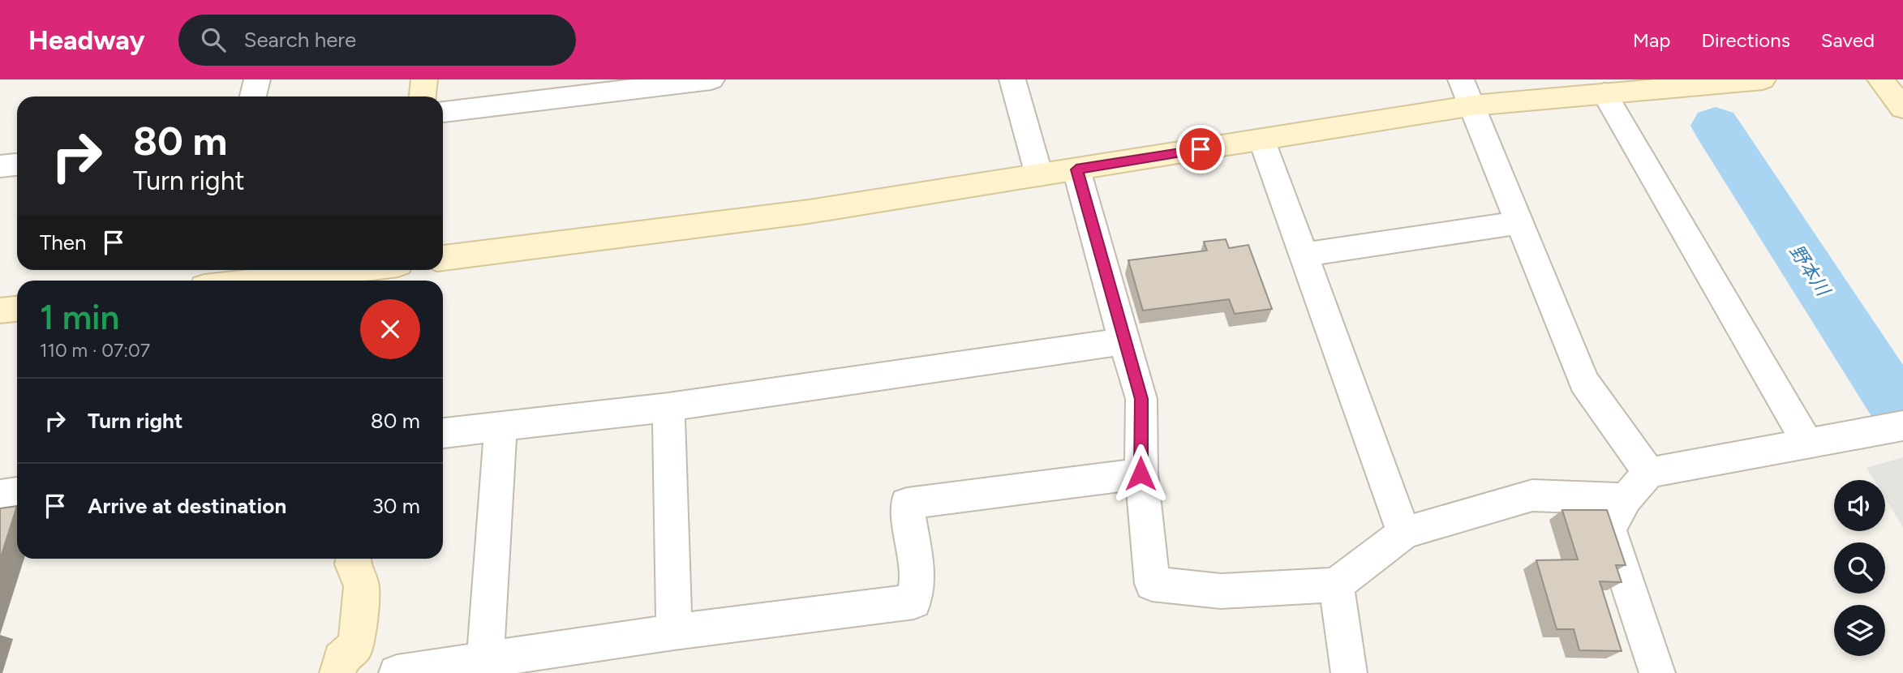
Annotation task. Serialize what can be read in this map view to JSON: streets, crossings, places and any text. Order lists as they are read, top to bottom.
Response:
{
  "water": ["野本川"],
  "page": {
    "header": "Headway",
    "search": "Search here",
    "nav": ["Map", "Directions", "Saved"],
    "turn": ["80 m", "Turn right"],
    "then": "Then",
    "heading": ["1 min", "110 m · 07:07"],
    "list": [
      {
        "name": "Turn right",
        "value": "80 m"
      },
      {
        "name": "Arrive at destination",
        "value": "30 m"
      }
    ]
  }
}
